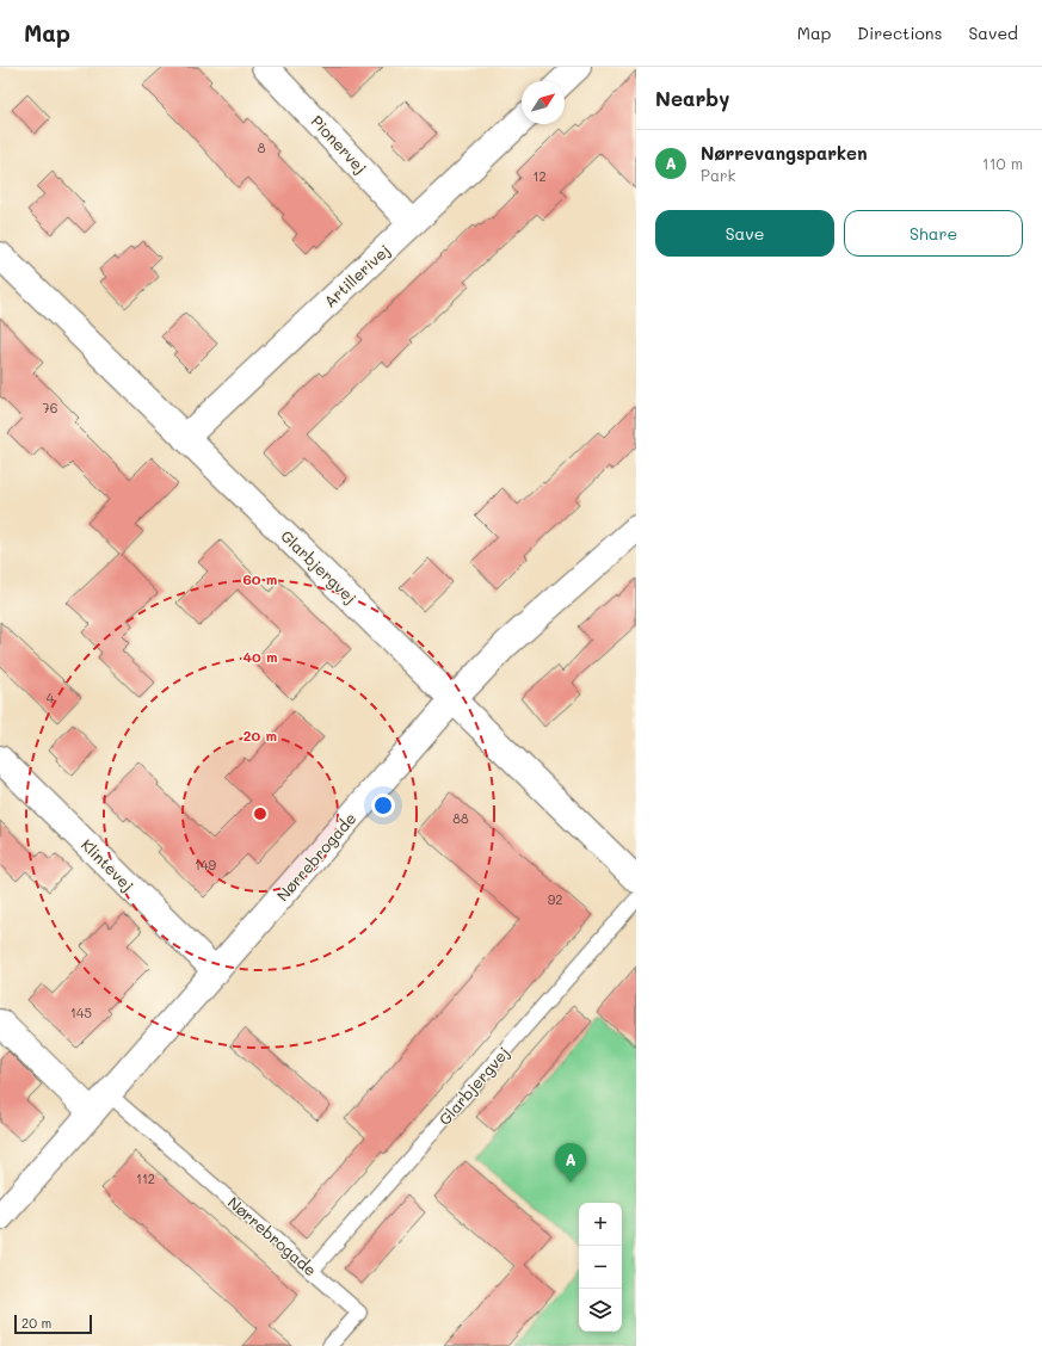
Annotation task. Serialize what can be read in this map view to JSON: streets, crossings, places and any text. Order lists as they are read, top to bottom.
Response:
{
  "streets": {
    "street": [
      "Pionervej",
      "Artillerivej",
      "Glarbjergvej",
      "Nørrebrogade",
      "Klintevej"
    ]
  },
  "crossings": [
    ["Pionervej", "Artillerivej"],
    ["Artillerivej", "Glarbjergvej"],
    ["Glarbjergvej", "Nørrebrogade"],
    ["Nørrebrogade", "Klintevej"]
  ],
  "house_numbers": [
    "8",
    "12",
    "76",
    "4",
    "88",
    "149",
    "92",
    "145",
    "112"
  ],
  "scale_bar": "20 m",
  "north": "top right",
  "page": {
    "header": "Map",
    "nav": ["Map", "Directions", "Saved"],
    "heading": "Nearby",
    "list": [
      {
        "mark": "A",
        "name": "Nørrevangsparken",
        "note": "Park",
        "value": "110 m"
      }
    ],
    "buttons": ["Save", "Share"],
    "pins": "A",
    "map_buttons": ["+", "−"],
    "scale": "20 m"
  },
  "rings": ["60 m", "40 m", "20 m"]
}
